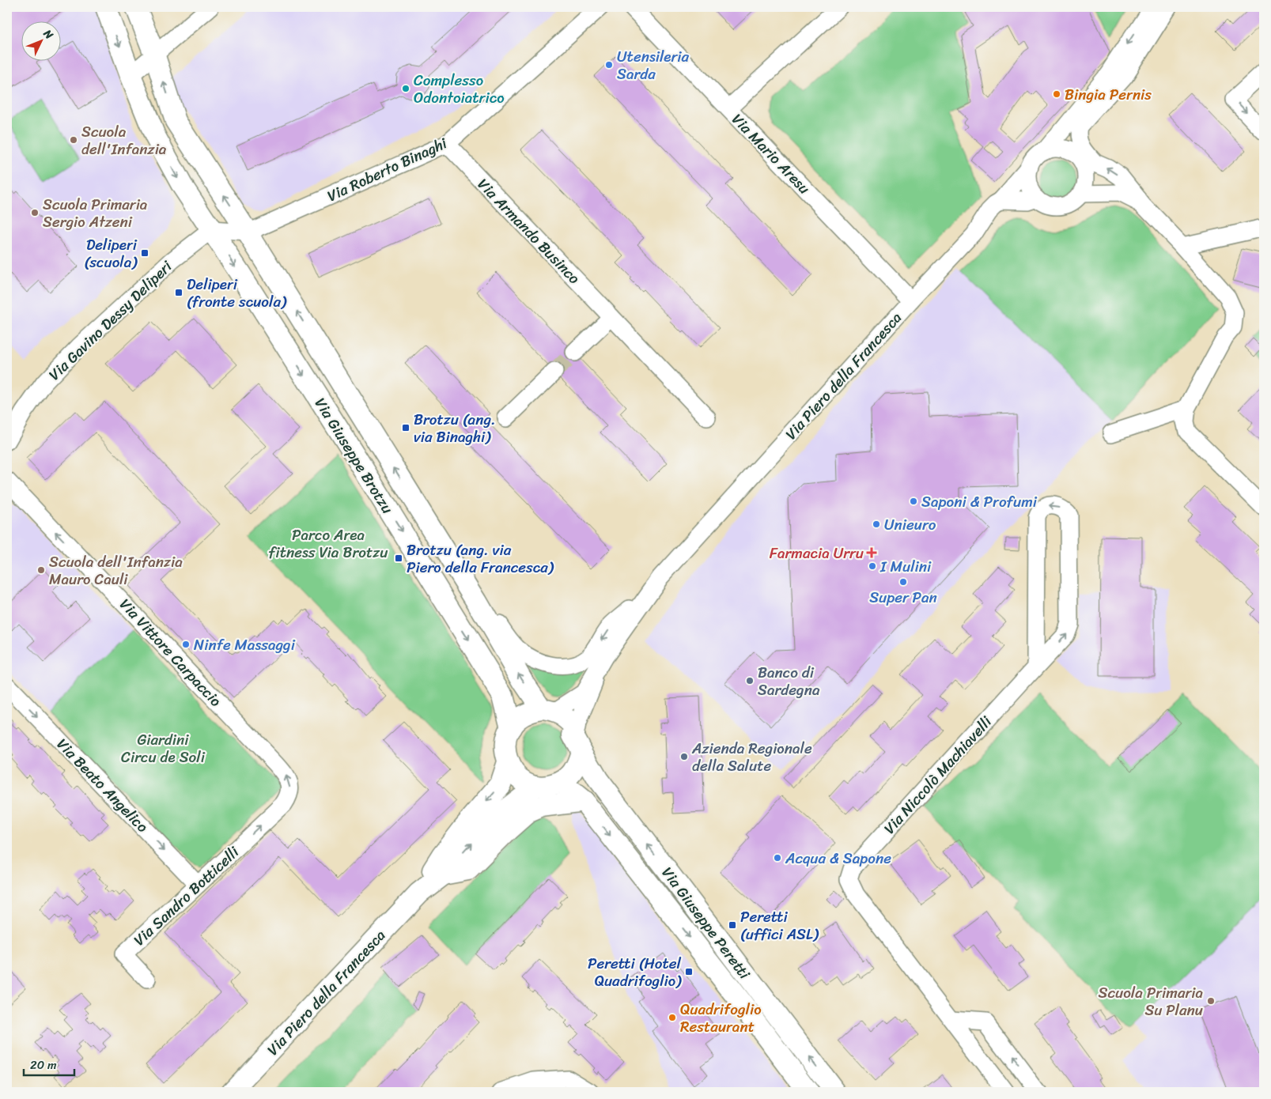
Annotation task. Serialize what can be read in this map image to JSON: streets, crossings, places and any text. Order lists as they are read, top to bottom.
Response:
{
  "streets": {
    "street": [
      "Via Mario Aresu",
      "Via Roberto Binaghi",
      "Via Armando Businco",
      "Via Gavino Dessy Deliperi",
      "Via Piero della Francesca",
      "Via Giuseppe Brotzu",
      "Via Vittore Carpaccio",
      "Via Niccolò Machiavelli",
      "Via Beato Angelico",
      "Via Sandro Botticelli",
      "Via Giuseppe Peretti"
    ]
  },
  "crossings": [
    ["Via Mario Aresu", "Via Piero della Francesca"],
    ["Via Roberto Binaghi", "Via Armando Businco"],
    ["Via Roberto Binaghi", "Via Giuseppe Brotzu"],
    ["Via Gavino Dessy Deliperi", "Via Giuseppe Brotzu"],
    ["Via Piero della Francesca", "Via Giuseppe Brotzu"],
    ["Via Piero della Francesca", "Via Giuseppe Peretti"],
    ["Via Giuseppe Brotzu", "Via Giuseppe Peretti"],
    ["Via Vittore Carpaccio", "Via Sandro Botticelli"],
    ["Via Beato Angelico", "Via Sandro Botticelli"]
  ],
  "one_way": ["Via Vittore Carpaccio", "Via Beato Angelico", "Via Sandro Botticelli"],
  "parks": ["Parco Area fitness Via Brotzu", "Giardini Circu de Soli"],
  "places": {
    "other": [
      "Utensileria Sarda",
      "Complesso Odontoiatrico",
      "Bingia Pernis",
      "Scuola dell'Infanzia",
      "Scuola Primaria Sergio Atzeni",
      "Saponi & Profumi",
      "Unieuro",
      "I Mulini",
      "Scuola dell'Infanzia Mauro Cauli",
      "Super Pan",
      "Ninfe Massaggi",
      "Banco di Sardegna",
      "Azienda Regionale della Salute",
      "Acqua & Sapone",
      "Scuola Primaria Su Planu",
      "Quadrifoglio Restaurant"
    ],
    "transit": [
      "Deliperi (scuola)",
      "Deliperi (fronte scuola)",
      "Brotzu (ang. via Binaghi)",
      "Brotzu (ang. via Piero della Francesca)",
      "Peretti (uffici ASL)",
      "Peretti (Hotel Quadrifoglio)"
    ],
    "health": ["Farmacia Urru"]
  },
  "scale_bar": "20 m",
  "north": "top right"
}
